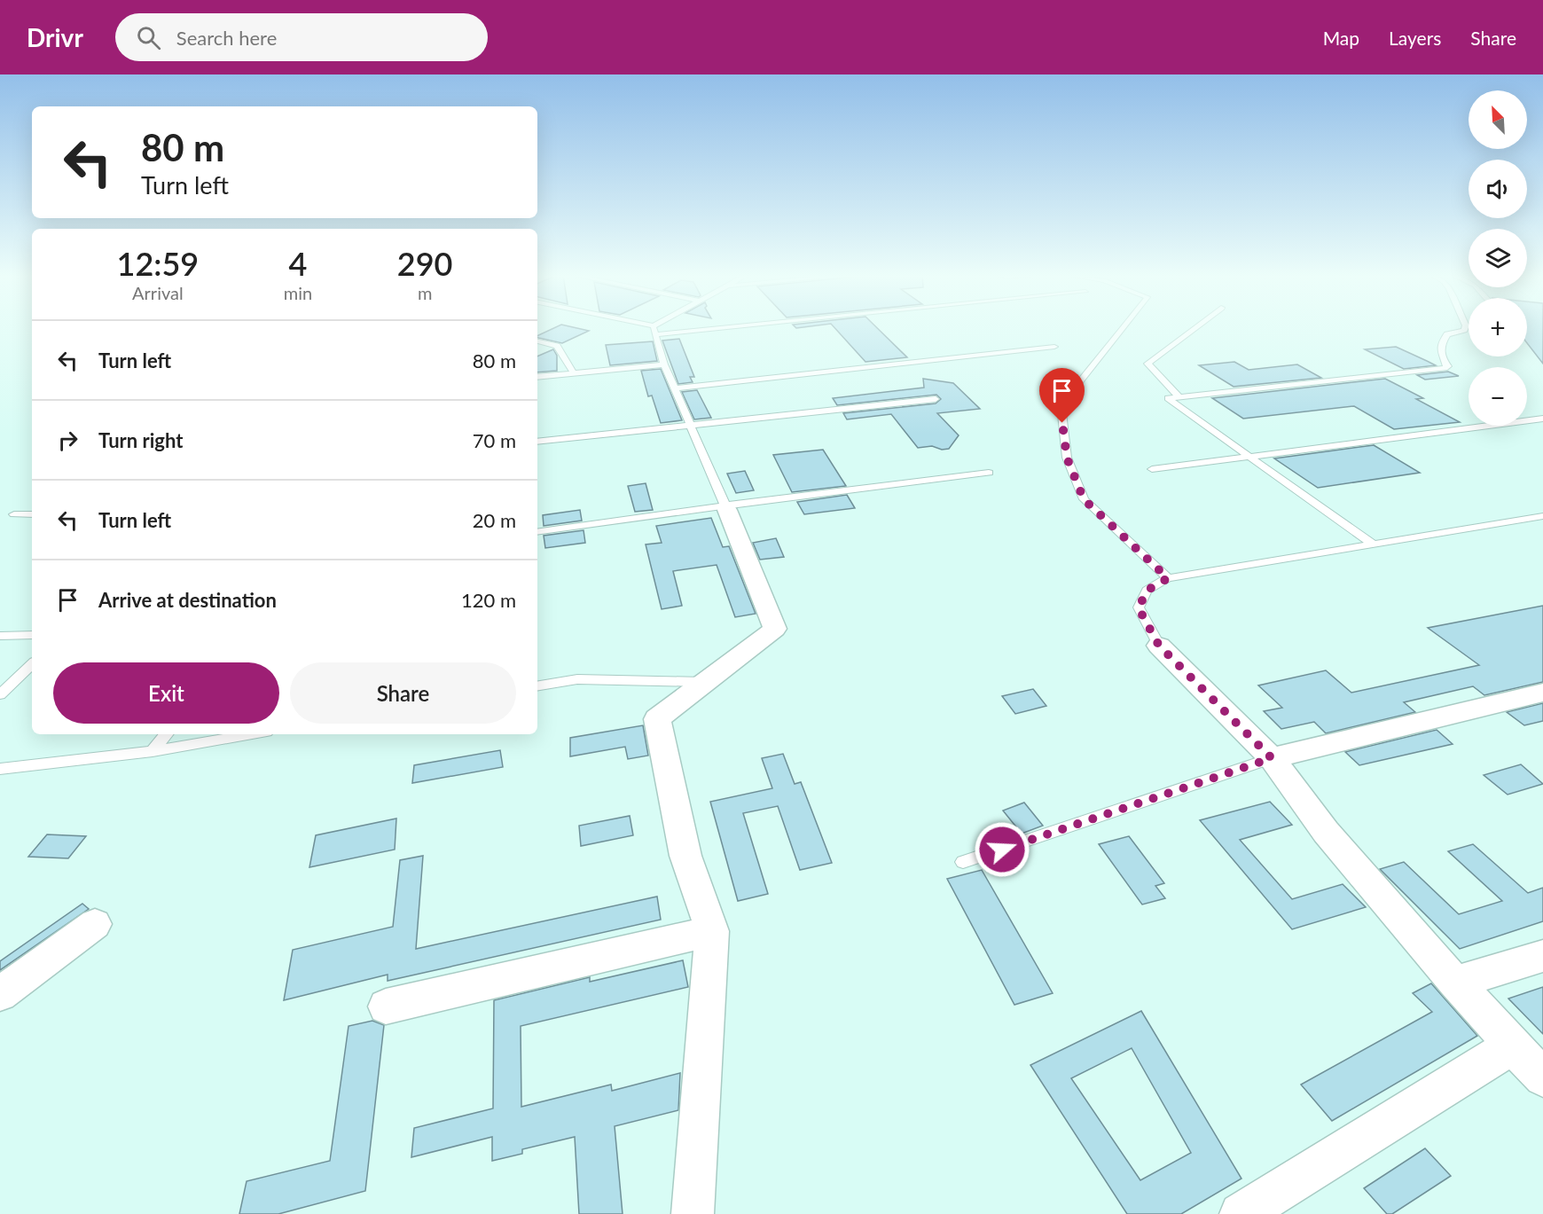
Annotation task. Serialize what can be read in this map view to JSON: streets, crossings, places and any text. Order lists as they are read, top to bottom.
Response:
{
  "north": "top left",
  "page": {
    "header": "Drivr",
    "search": "Search here",
    "nav": ["Map", "Layers", "Share"],
    "map_buttons": ["+", "−"],
    "turn": ["80 m", "Turn left"],
    "eta": [
      "12:59",
      "Arrival",
      "4",
      "min",
      "290",
      "m"
    ],
    "list": [
      {
        "name": "Turn left",
        "value": "80 m"
      },
      {
        "name": "Turn right",
        "value": "70 m"
      },
      {
        "name": "Turn left",
        "value": "20 m"
      },
      {
        "name": "Arrive at destination",
        "value": "120 m"
      }
    ],
    "buttons": ["Exit", "Share"]
  }
}
